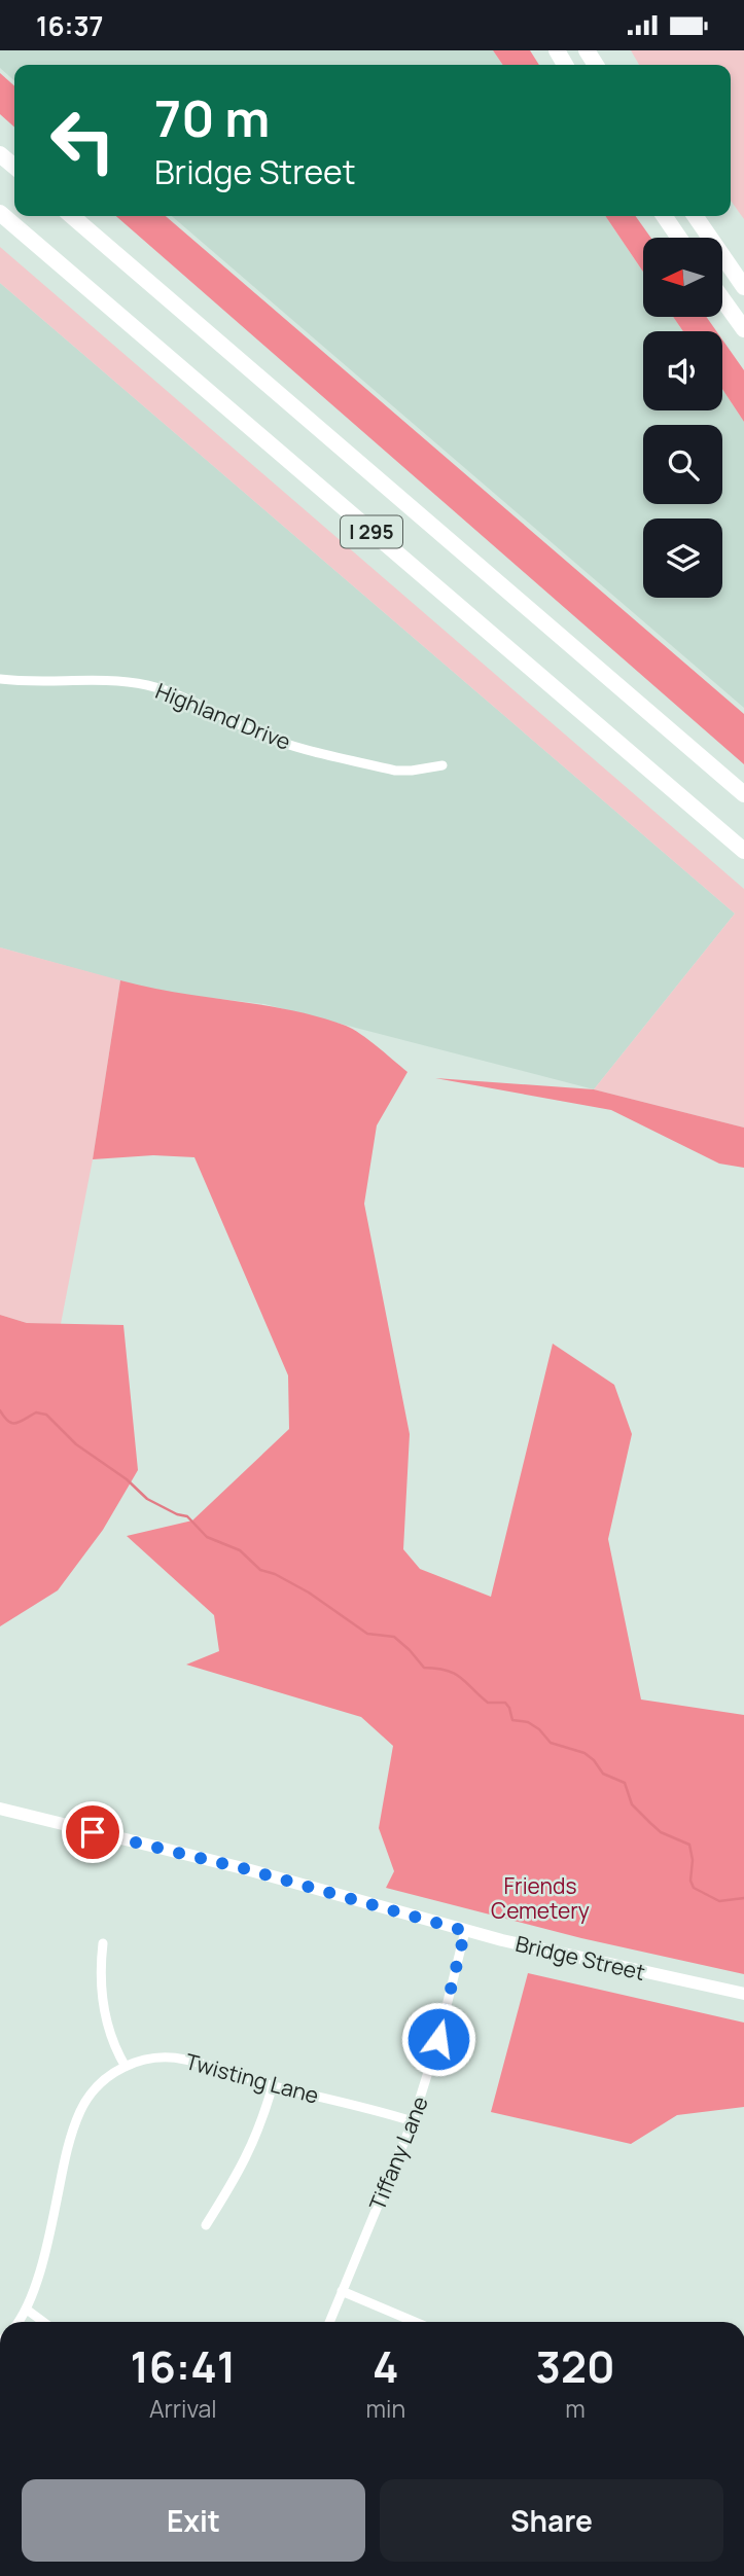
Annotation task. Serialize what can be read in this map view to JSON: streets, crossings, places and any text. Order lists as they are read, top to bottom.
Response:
{
  "streets": {
    "highway": ["I 295"],
    "main road": ["Bridge Street"],
    "street": ["Highland Drive", "Twisting Lane", "Tiffany Lane"]
  },
  "crossings": [
    ["Bridge Street", "Tiffany Lane"],
    ["Twisting Lane", "Tiffany Lane"]
  ],
  "parks": ["Friends Cemetery"],
  "north": "left",
  "page": {
    "status": "16:37",
    "turn": ["70 m", "Bridge Street"],
    "eta": [
      "16:41",
      "Arrival",
      "4",
      "min",
      "320",
      "m"
    ],
    "buttons": ["Exit", "Share"]
  }
}
